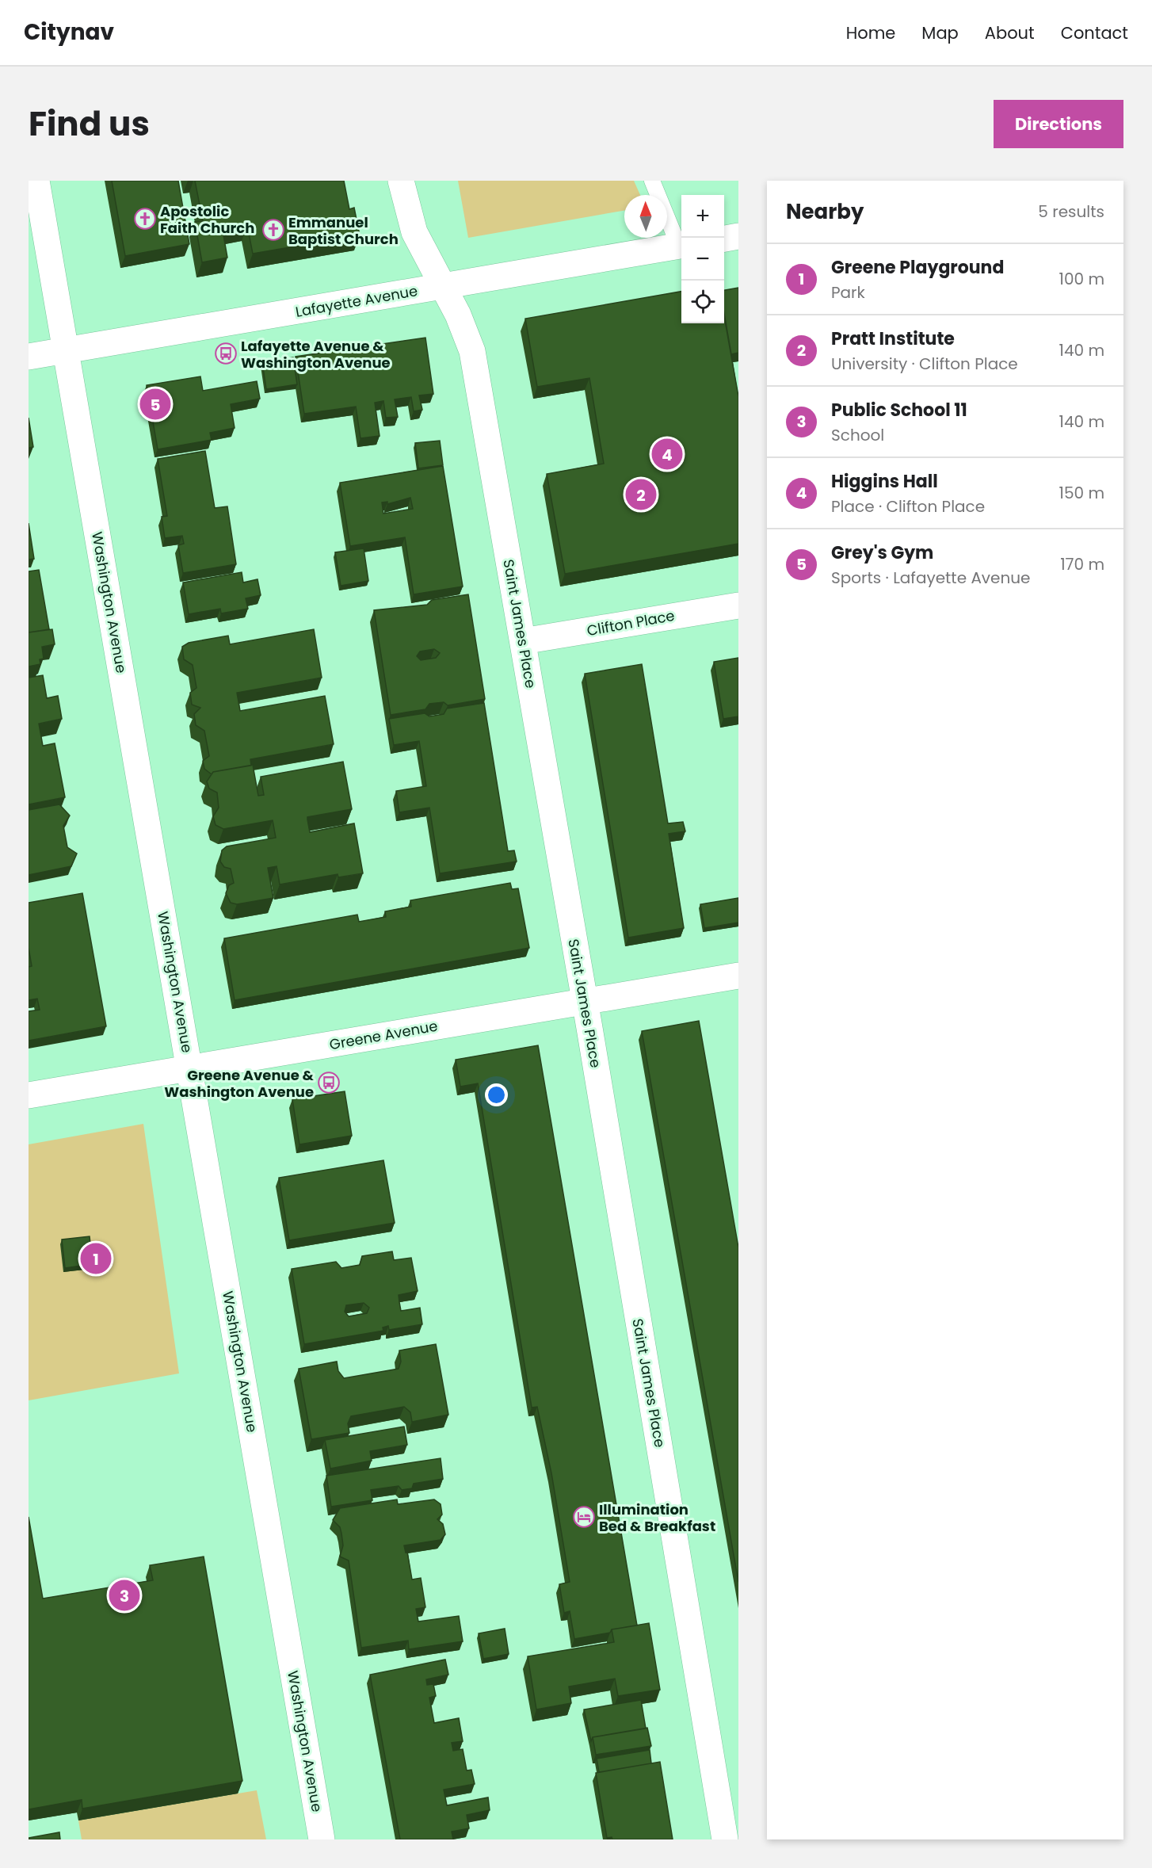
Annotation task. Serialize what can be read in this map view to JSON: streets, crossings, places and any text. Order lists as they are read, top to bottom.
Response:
{
  "streets": {
    "street": [
      "Lafayette Avenue",
      "Washington Avenue",
      "Clifton Place",
      "Saint James Place",
      "Greene Avenue"
    ]
  },
  "crossings": [
    ["Lafayette Avenue", "Washington Avenue"],
    ["Lafayette Avenue", "Saint James Place"],
    ["Washington Avenue", "Greene Avenue"],
    ["Clifton Place", "Saint James Place"],
    ["Saint James Place", "Greene Avenue"]
  ],
  "places": {
    "church": ["Apostolic Faith Church", "Emmanuel Baptist Church"],
    "bus stop": ["Lafayette Avenue & Washington Avenue", "Greene Avenue & Washington Avenue"],
    "hotel": ["Illumination Bed & Breakfast"]
  },
  "north": "top",
  "page": {
    "header": "Citynav",
    "nav": [
      "Home",
      "Map",
      "About",
      "Contact"
    ],
    "title": "Find us",
    "buttons": "Directions",
    "heading": ["Nearby", "5 results"],
    "map_buttons": ["+", "−"],
    "list": [
      {
        "mark": "1",
        "name": "Greene Playground",
        "note": "Park",
        "value": "100 m"
      },
      {
        "mark": "2",
        "name": "Pratt Institute",
        "note": "University · Clifton Place",
        "value": "140 m"
      },
      {
        "mark": "3",
        "name": "Public School 11",
        "note": "School",
        "value": "140 m"
      },
      {
        "mark": "4",
        "name": "Higgins Hall",
        "note": "Place · Clifton Place",
        "value": "150 m"
      },
      {
        "mark": "5",
        "name": "Grey's Gym",
        "note": "Sports · Lafayette Avenue",
        "value": "170 m"
      }
    ],
    "pins": [
      "5",
      "4",
      "2",
      "1",
      "3"
    ]
  }
}
